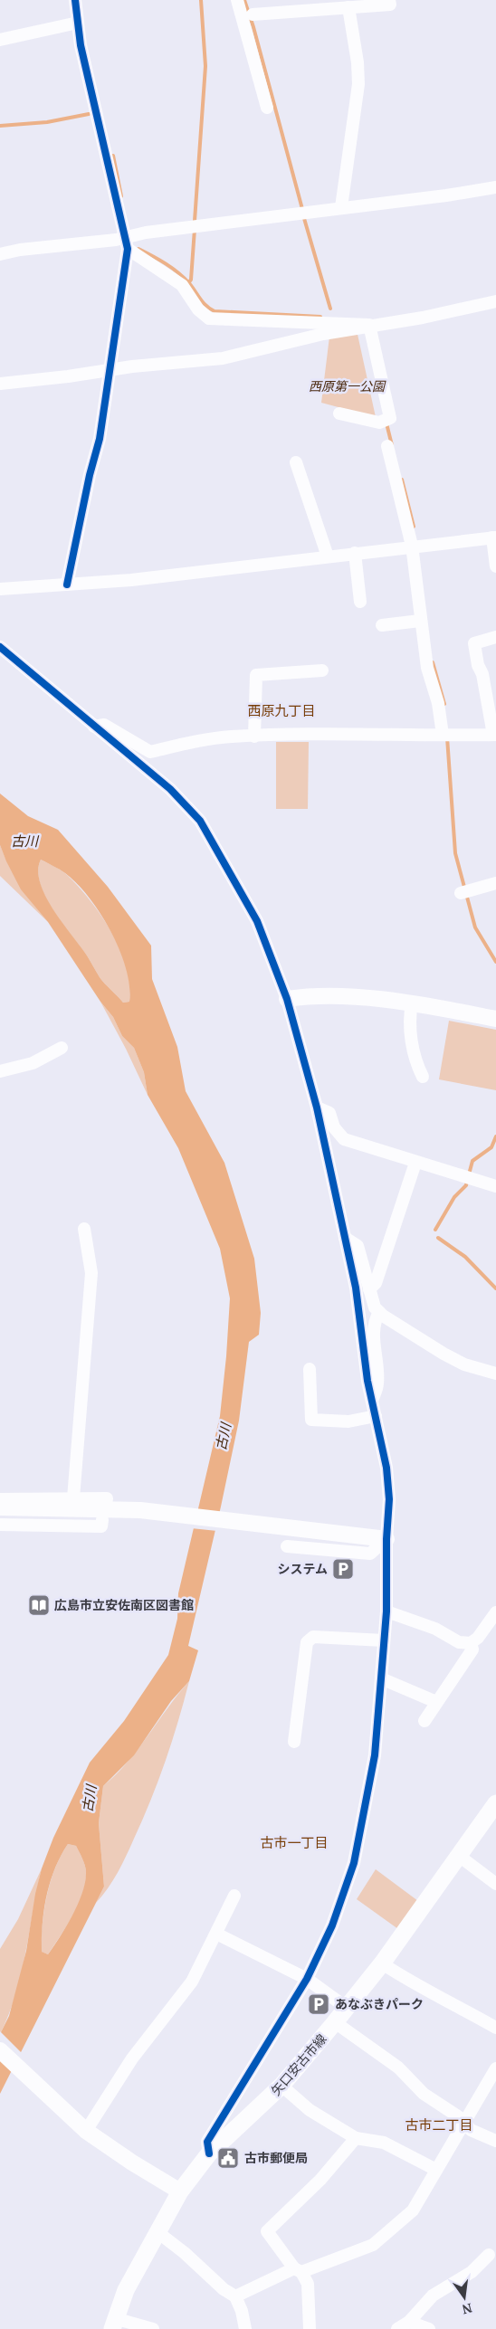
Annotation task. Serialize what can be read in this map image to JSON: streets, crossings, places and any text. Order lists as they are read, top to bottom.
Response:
{
  "streets": {
    "main road": ["矢口安古市線"]
  },
  "districts": ["西原九丁目", "古市一丁目", "古市二丁目"],
  "water": ["古川"],
  "parks": ["西原第一公園"],
  "places": {
    "parking": ["システム", "あなぶきパーク"],
    "library": ["広島市立安佐南区図書館"],
    "public building": ["古市郵便局"]
  },
  "north": "bottom"
}
